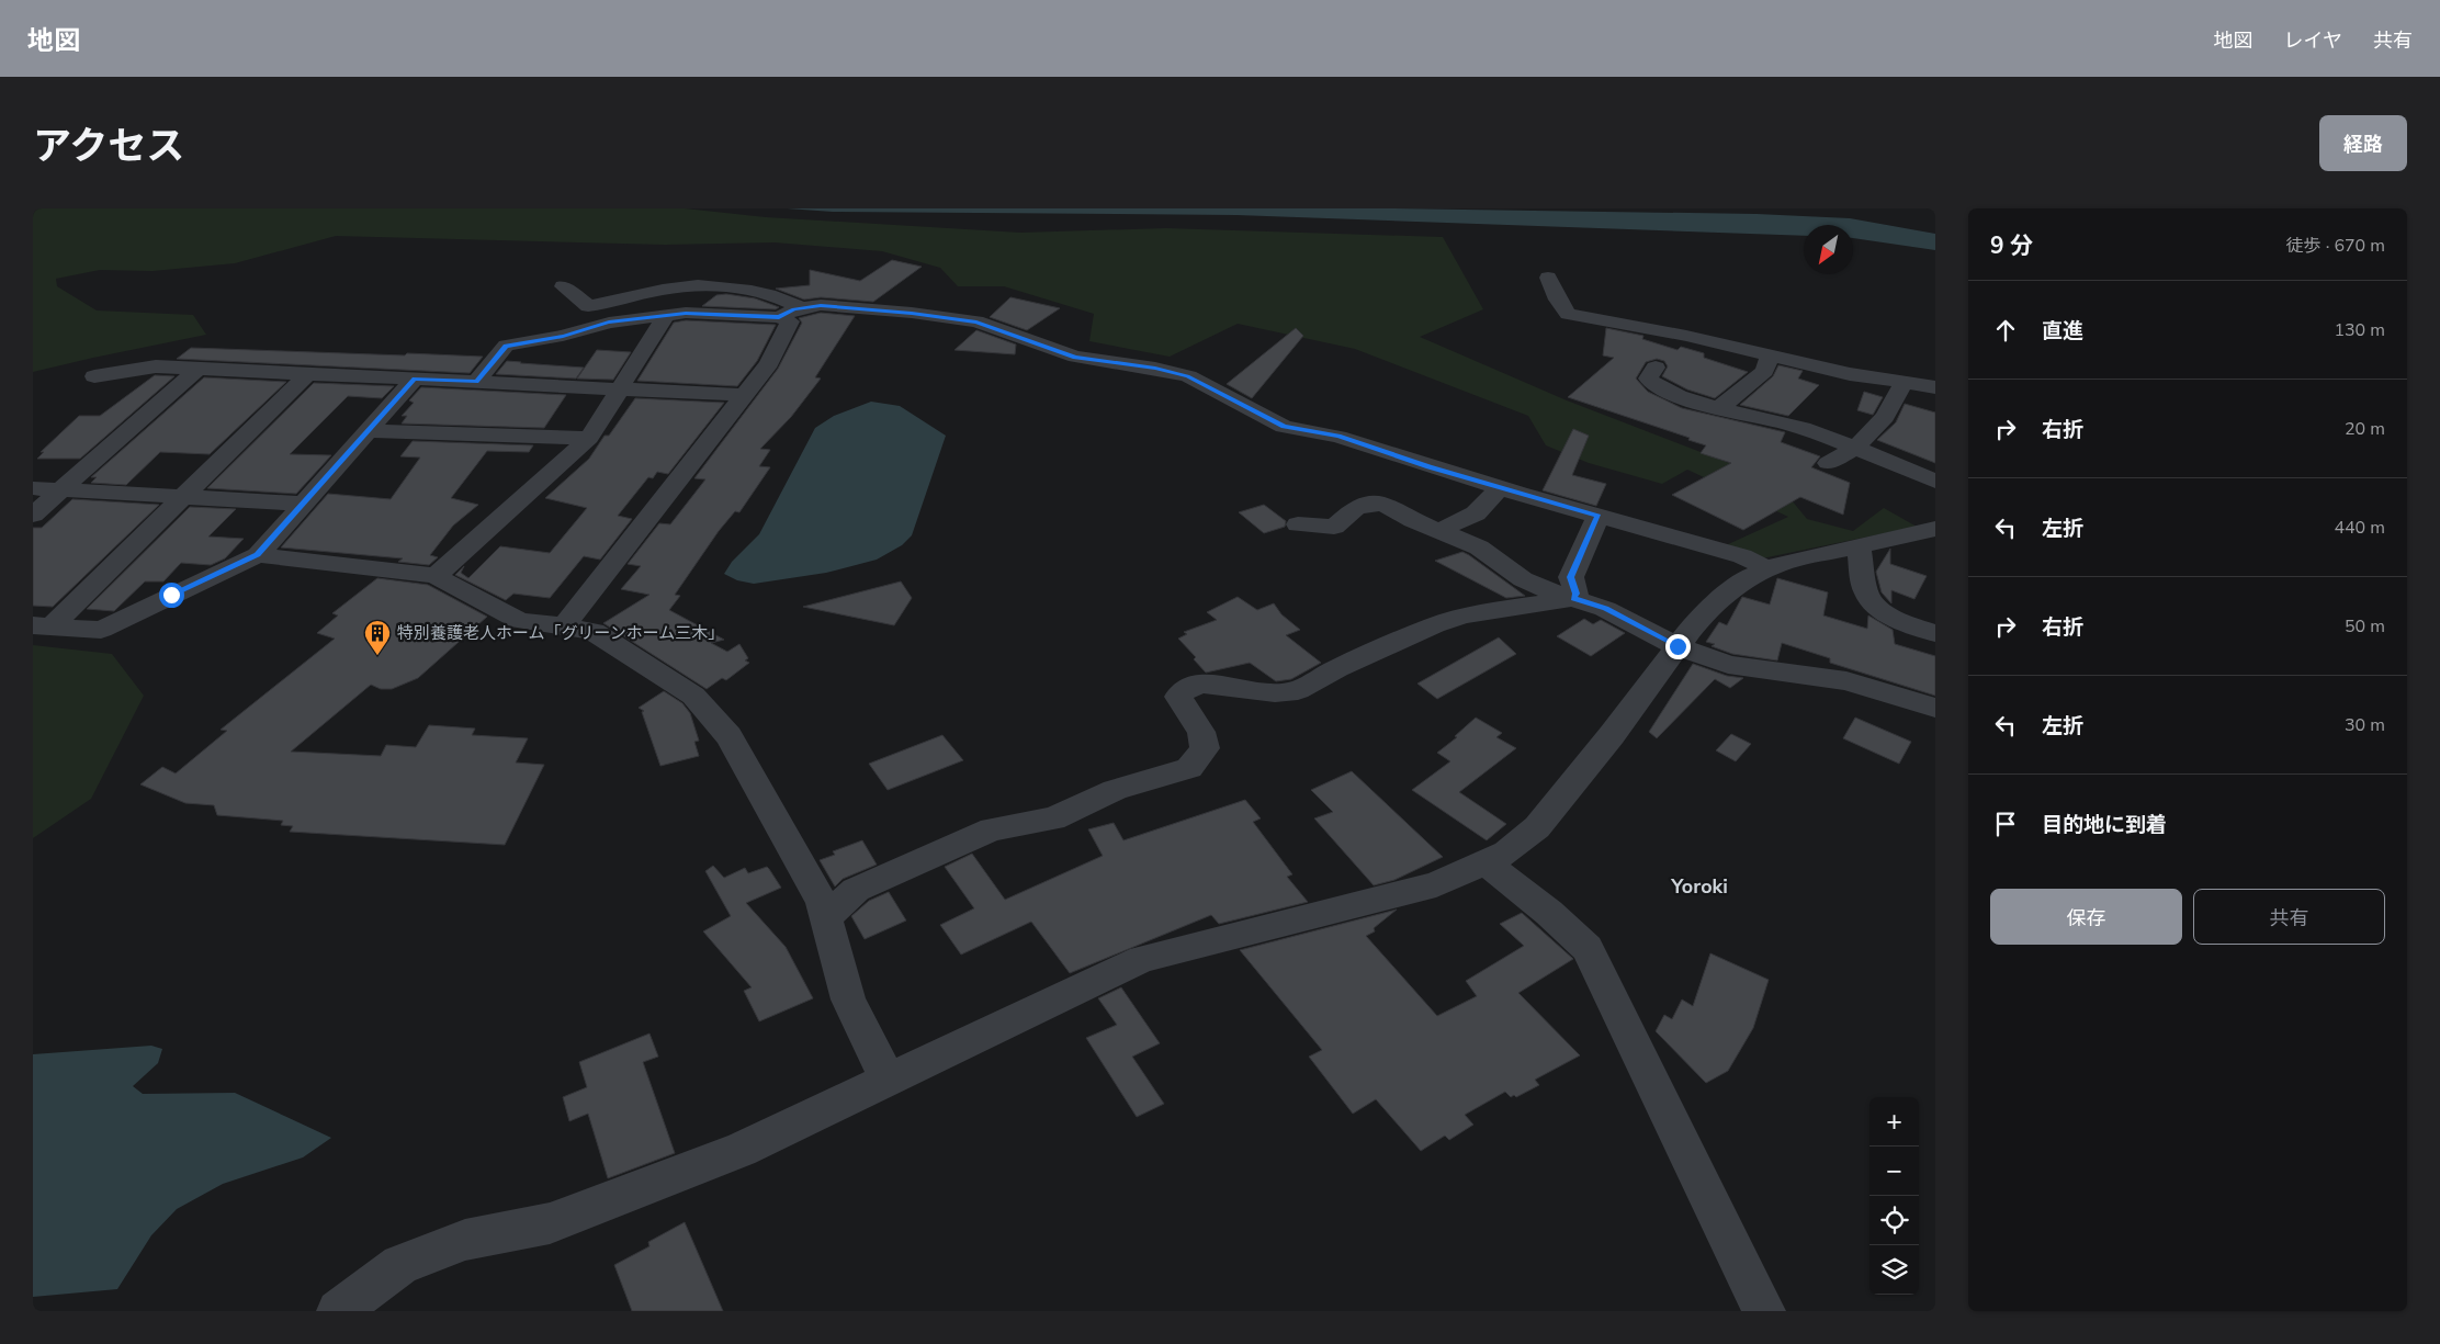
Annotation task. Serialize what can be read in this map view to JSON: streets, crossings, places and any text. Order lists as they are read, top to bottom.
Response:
{
  "districts": ["Yoroki"],
  "places": {
    "building": ["特別養護老人ホーム「グリーンホーム三木」"]
  },
  "north": "bottom left",
  "page": {
    "header": "地図",
    "nav": ["地図", "レイヤ", "共有"],
    "title": "アクセス",
    "buttons": [
      "経路",
      ["保存", "共有"]
    ],
    "heading": ["9 分", "徒歩 · 670 m"],
    "list": [
      ["直進", "130 m"],
      ["右折", "20 m"],
      ["左折", "440 m"],
      ["右折", "50 m"],
      ["左折", "30 m"],
      "目的地に到着"
    ],
    "map_buttons": ["+", "−"]
  }
}
